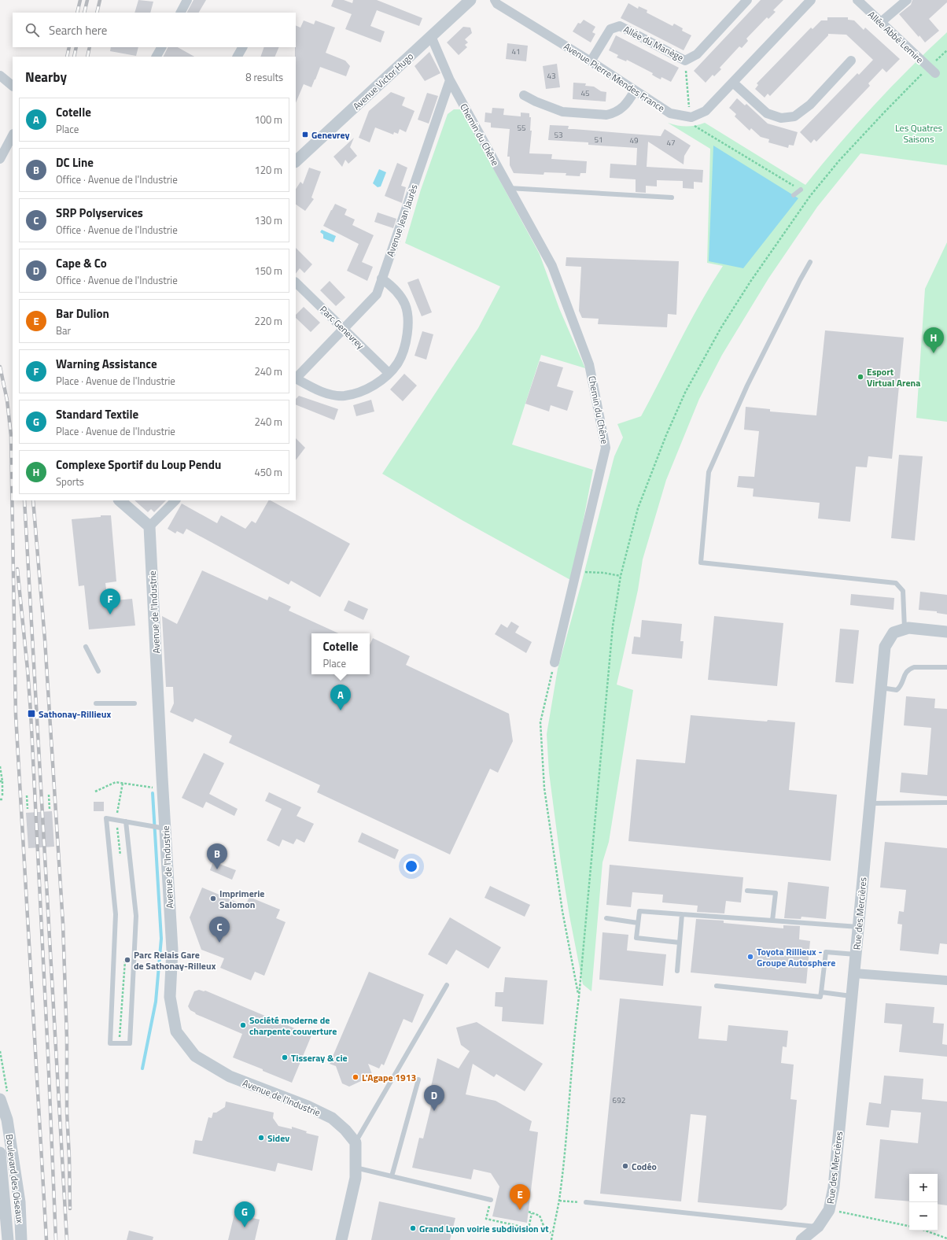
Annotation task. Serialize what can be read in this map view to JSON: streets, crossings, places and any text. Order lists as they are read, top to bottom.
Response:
{
  "streets": {
    "street": [
      "Allée Abbé Lemire",
      "Allée du Manège",
      "Avenue Pierre Mendes France",
      "Avenue Victor Hugo",
      "Chemin du Chêne",
      "Avenue Jean Jaurès",
      "Parc Genevrey",
      "Avenue de l'Industrie",
      "Rue des Mercières",
      "Boulevard des Oiseaux"
    ]
  },
  "crossings": [
    ["Allée du Manège", "Avenue Pierre Mendes France"],
    ["Chemin du Chêne", "Avenue Jean Jaurès"],
    ["Avenue Jean Jaurès", "Parc Genevrey"]
  ],
  "parks": ["Les Quatres Saisons"],
  "places": {
    "transit": ["Genevrey", "Sathonay-Rillieux"],
    "other": [
      "Esport Virtual Arena",
      "Imprimerie Salomon",
      "Toyota Rillieux - Groupe Autosphere",
      "Parc Relais Gare de Sathonay-Rilleux",
      "Société moderne de charpente couverture",
      "Tisseray & cie",
      "L'Agape 1913",
      "Sidev",
      "Codéo",
      "Grand Lyon voirie subdivision vt"
    ]
  },
  "house_numbers": [
    "41",
    "43",
    "45",
    "55",
    "53",
    "51",
    "49",
    "47",
    "692"
  ],
  "page": {
    "search": "Search here",
    "heading": ["Nearby", "8 results"],
    "list": [
      {
        "mark": "A",
        "name": "Cotelle",
        "note": "Place",
        "value": "100 m"
      },
      {
        "mark": "B",
        "name": "DC Line",
        "note": "Office · Avenue de l'Industrie",
        "value": "120 m"
      },
      {
        "mark": "C",
        "name": "SRP Polyservices",
        "note": "Office · Avenue de l'Industrie",
        "value": "130 m"
      },
      {
        "mark": "D",
        "name": "Cape & Co",
        "note": "Office · Avenue de l'Industrie",
        "value": "150 m"
      },
      {
        "mark": "E",
        "name": "Bar Dulion",
        "note": "Bar",
        "value": "220 m"
      },
      {
        "mark": "F",
        "name": "Warning Assistance",
        "note": "Place · Avenue de l'Industrie",
        "value": "240 m"
      },
      {
        "mark": "G",
        "name": "Standard Textile",
        "note": "Place · Avenue de l'Industrie",
        "value": "240 m"
      },
      {
        "mark": "H",
        "name": "Complexe Sportif du Loup Pendu",
        "note": "Sports",
        "value": "450 m"
      }
    ],
    "pins": [
      "H",
      "F",
      "A",
      "B",
      "C",
      "D",
      "E",
      "G"
    ],
    "popup": ["Cotelle", "Place"],
    "map_buttons": ["+", "−"]
  }
}
